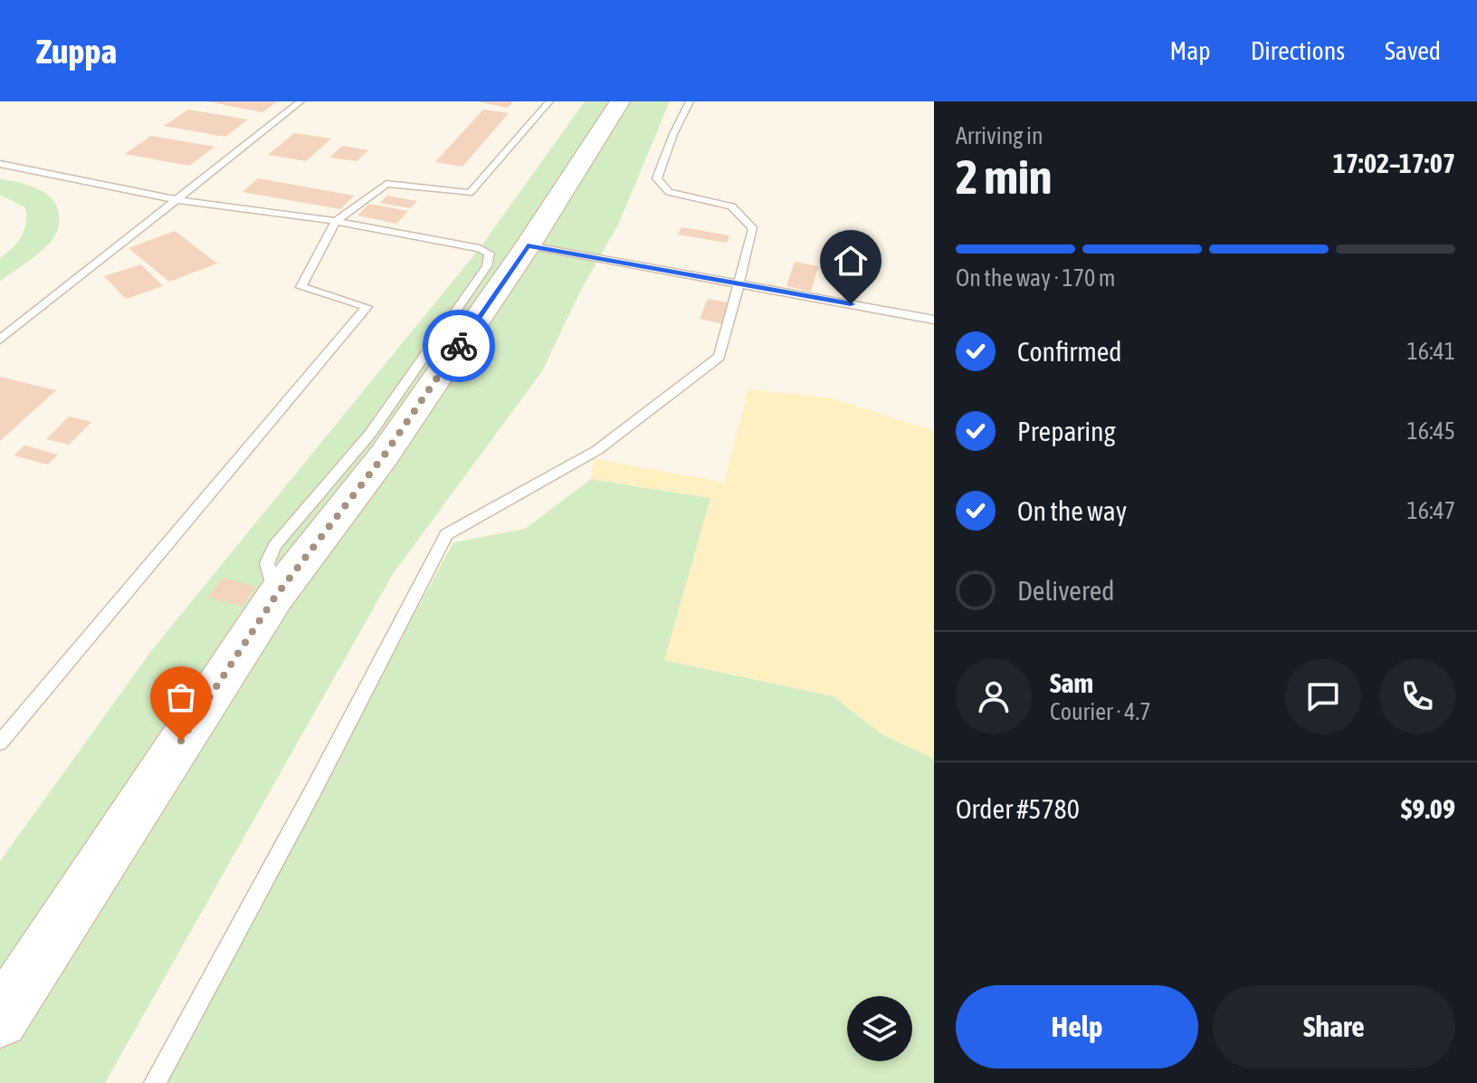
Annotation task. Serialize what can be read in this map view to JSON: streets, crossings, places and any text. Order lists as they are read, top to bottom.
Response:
{
  "page": {
    "header": "Zuppa",
    "nav": ["Map", "Directions", "Saved"],
    "heading": ["2 min", "Arriving in", "17:02–17:07"],
    "panel": [
      "Sam",
      "Courier · 4.7",
      "Order #5780",
      "$9.09"
    ],
    "bar": "On the way · 170 m",
    "list": [
      ["Confirmed", "16:41"],
      ["Preparing", "16:45"],
      ["On the way", "16:47"],
      "Delivered"
    ],
    "buttons": ["Help", "Share"]
  }
}
